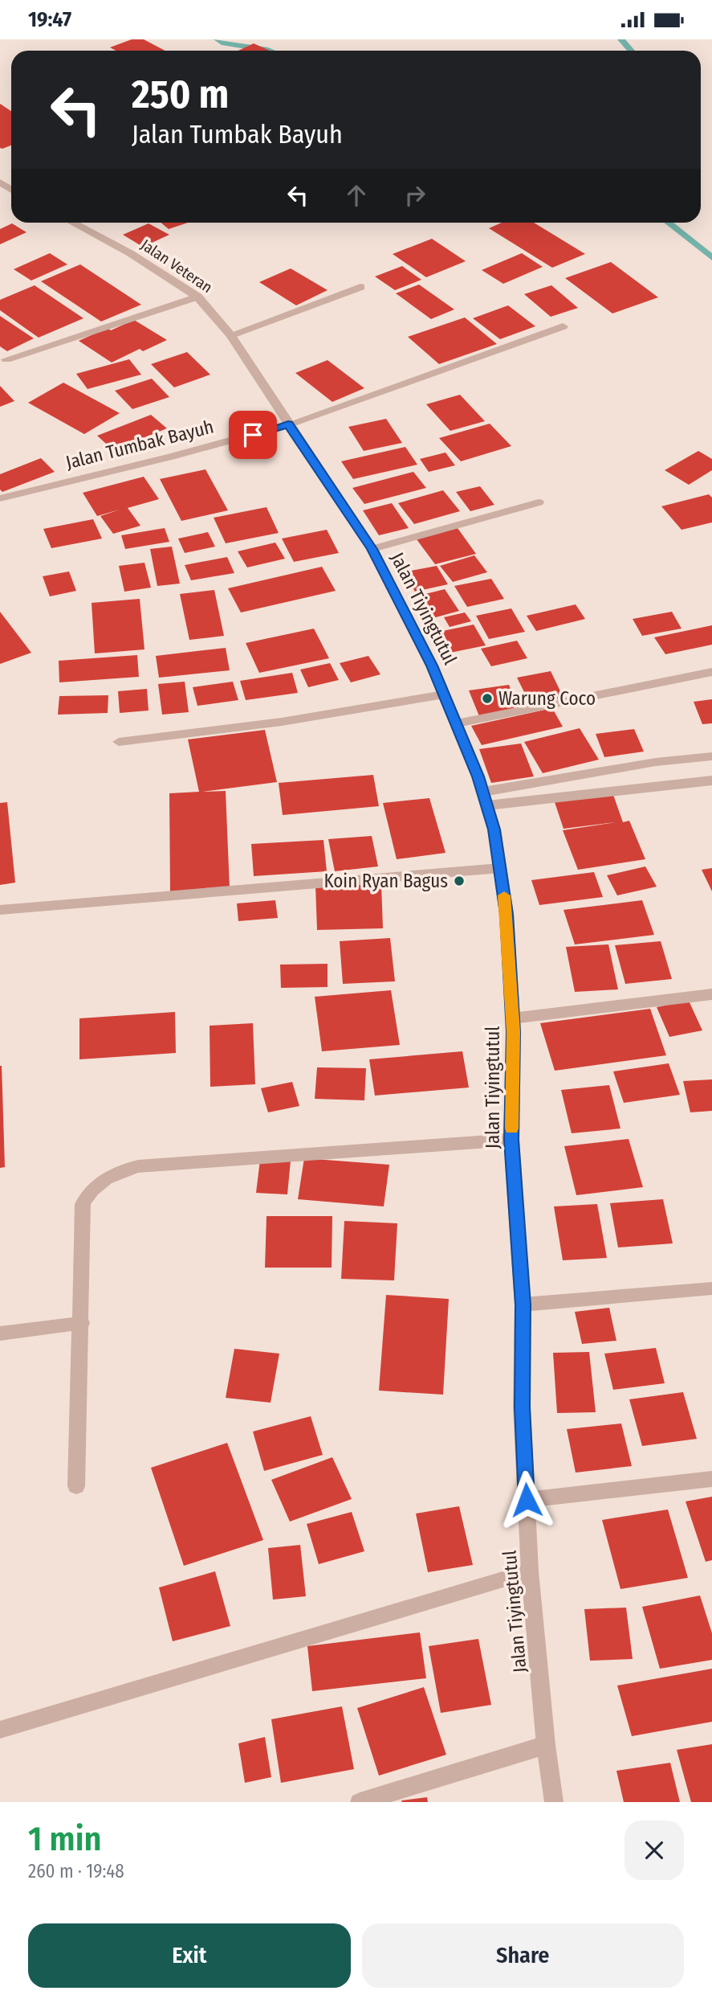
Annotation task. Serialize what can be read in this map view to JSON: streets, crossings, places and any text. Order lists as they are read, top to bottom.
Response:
{
  "streets": {
    "street": ["Jalan Veteran", "Jalan Tumbak Bayuh", "Jalan Tiyingtutul"]
  },
  "crossings": [
    ["Jalan Veteran", "Jalan Tumbak Bayuh"],
    ["Jalan Veteran", "Jalan Tiyingtutul"],
    ["Jalan Tumbak Bayuh", "Jalan Tiyingtutul"]
  ],
  "places": ["Warung Coco", "Koin Ryan Bagus"],
  "page": {
    "status": "19:47",
    "turn": ["250 m", "Jalan Tumbak Bayuh"],
    "heading": ["1 min", "260 m · 19:48"],
    "buttons": ["Exit", "Share"]
  }
}
